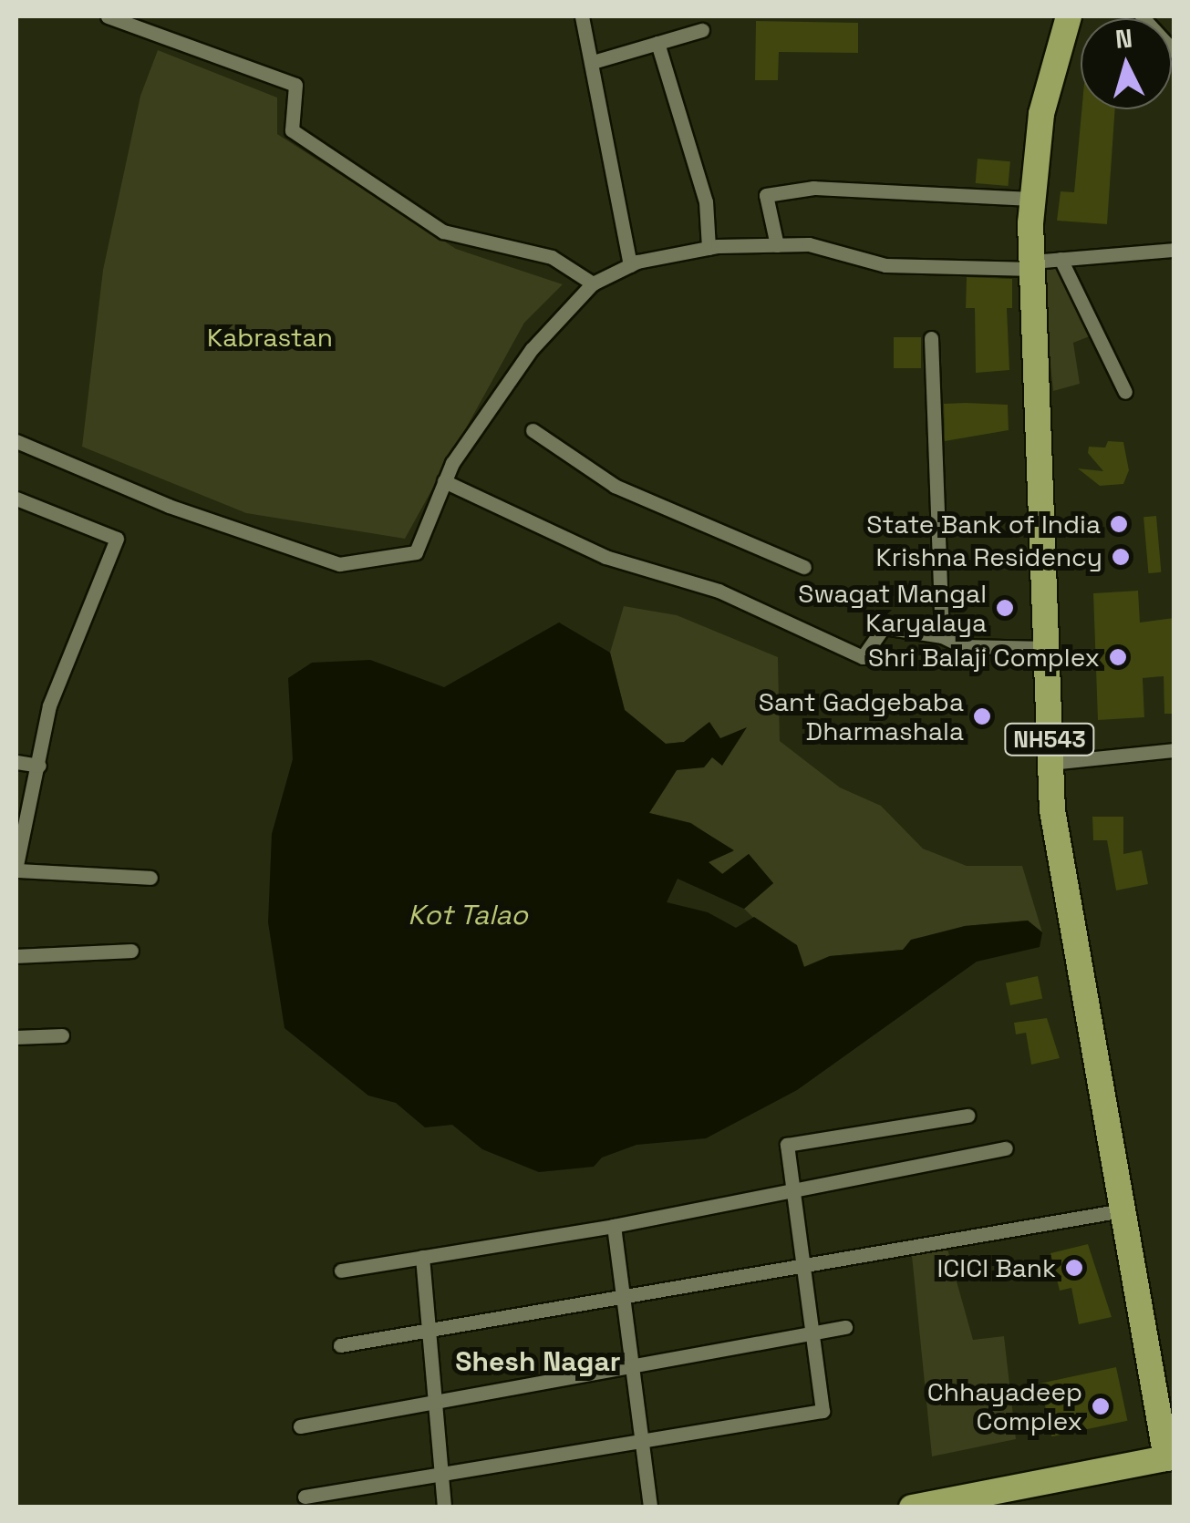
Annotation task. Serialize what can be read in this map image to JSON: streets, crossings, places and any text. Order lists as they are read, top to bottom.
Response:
{
  "streets": {
    "highway": ["NH543"]
  },
  "districts": ["Shesh Nagar"],
  "water": ["Kot Talao"],
  "parks": ["Kabrastan"],
  "places": [
    "State Bank of India",
    "Krishna Residency",
    "Swagat Mangal Karyalaya",
    "Shri Balaji Complex",
    "Sant Gadgebaba Dharmashala",
    "ICICI Bank",
    "Chhayadeep Complex"
  ],
  "north": "top"
}
